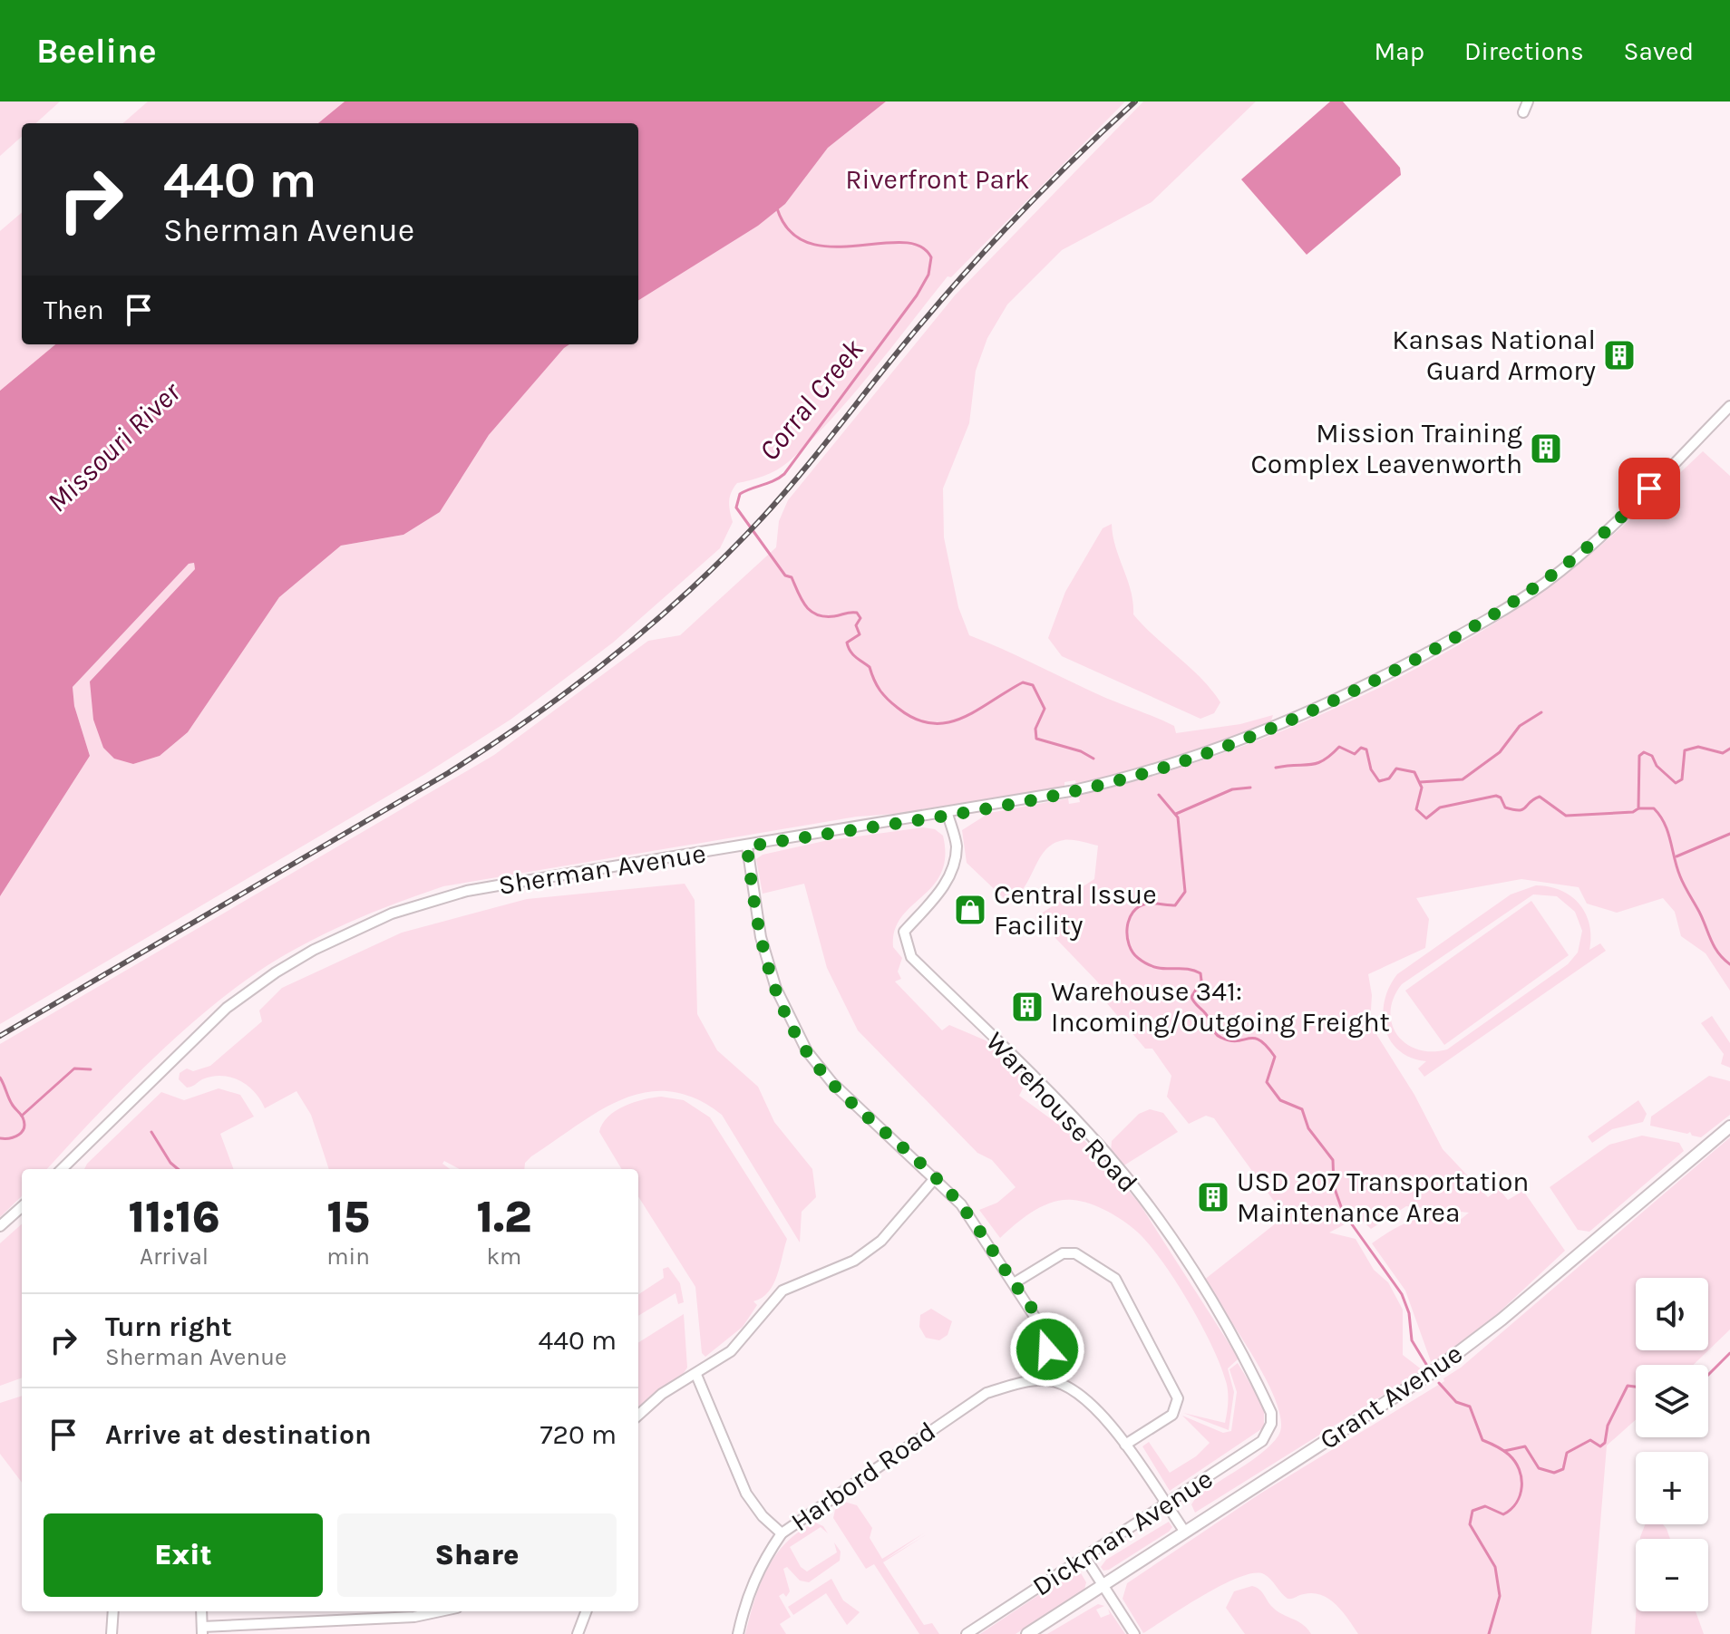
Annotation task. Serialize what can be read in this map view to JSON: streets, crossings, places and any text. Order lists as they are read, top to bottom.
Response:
{
  "streets": {
    "main road": ["Grant Avenue"],
    "street": [
      "Sherman Avenue",
      "Warehouse Road",
      "Harbord Road",
      "Dickman Avenue"
    ]
  },
  "crossings": [
    ["Sherman Avenue", "Warehouse Road"],
    ["Warehouse Road", "Dickman Avenue"]
  ],
  "water": ["Corral Creek", "Missouri River"],
  "parks": ["Riverfront Park"],
  "places": {
    "building": [
      "Kansas National Guard Armory",
      "Mission Training Complex Leavenworth",
      "Warehouse 341: Incoming/Outgoing Freight",
      "USD 207 Transportation Maintenance Area"
    ],
    "shop": ["Central Issue Facility"]
  },
  "page": {
    "header": "Beeline",
    "nav": ["Map", "Directions", "Saved"],
    "turn": ["440 m", "Sherman Avenue"],
    "then": "Then",
    "eta": [
      "11:16",
      "Arrival",
      "15",
      "min",
      "1.2",
      "km"
    ],
    "map_buttons": ["+", "−"],
    "list": [
      {
        "name": "Turn right",
        "note": "Sherman Avenue",
        "value": "440 m"
      },
      {
        "name": "Arrive at destination",
        "value": "720 m"
      }
    ],
    "buttons": ["Exit", "Share"]
  }
}
